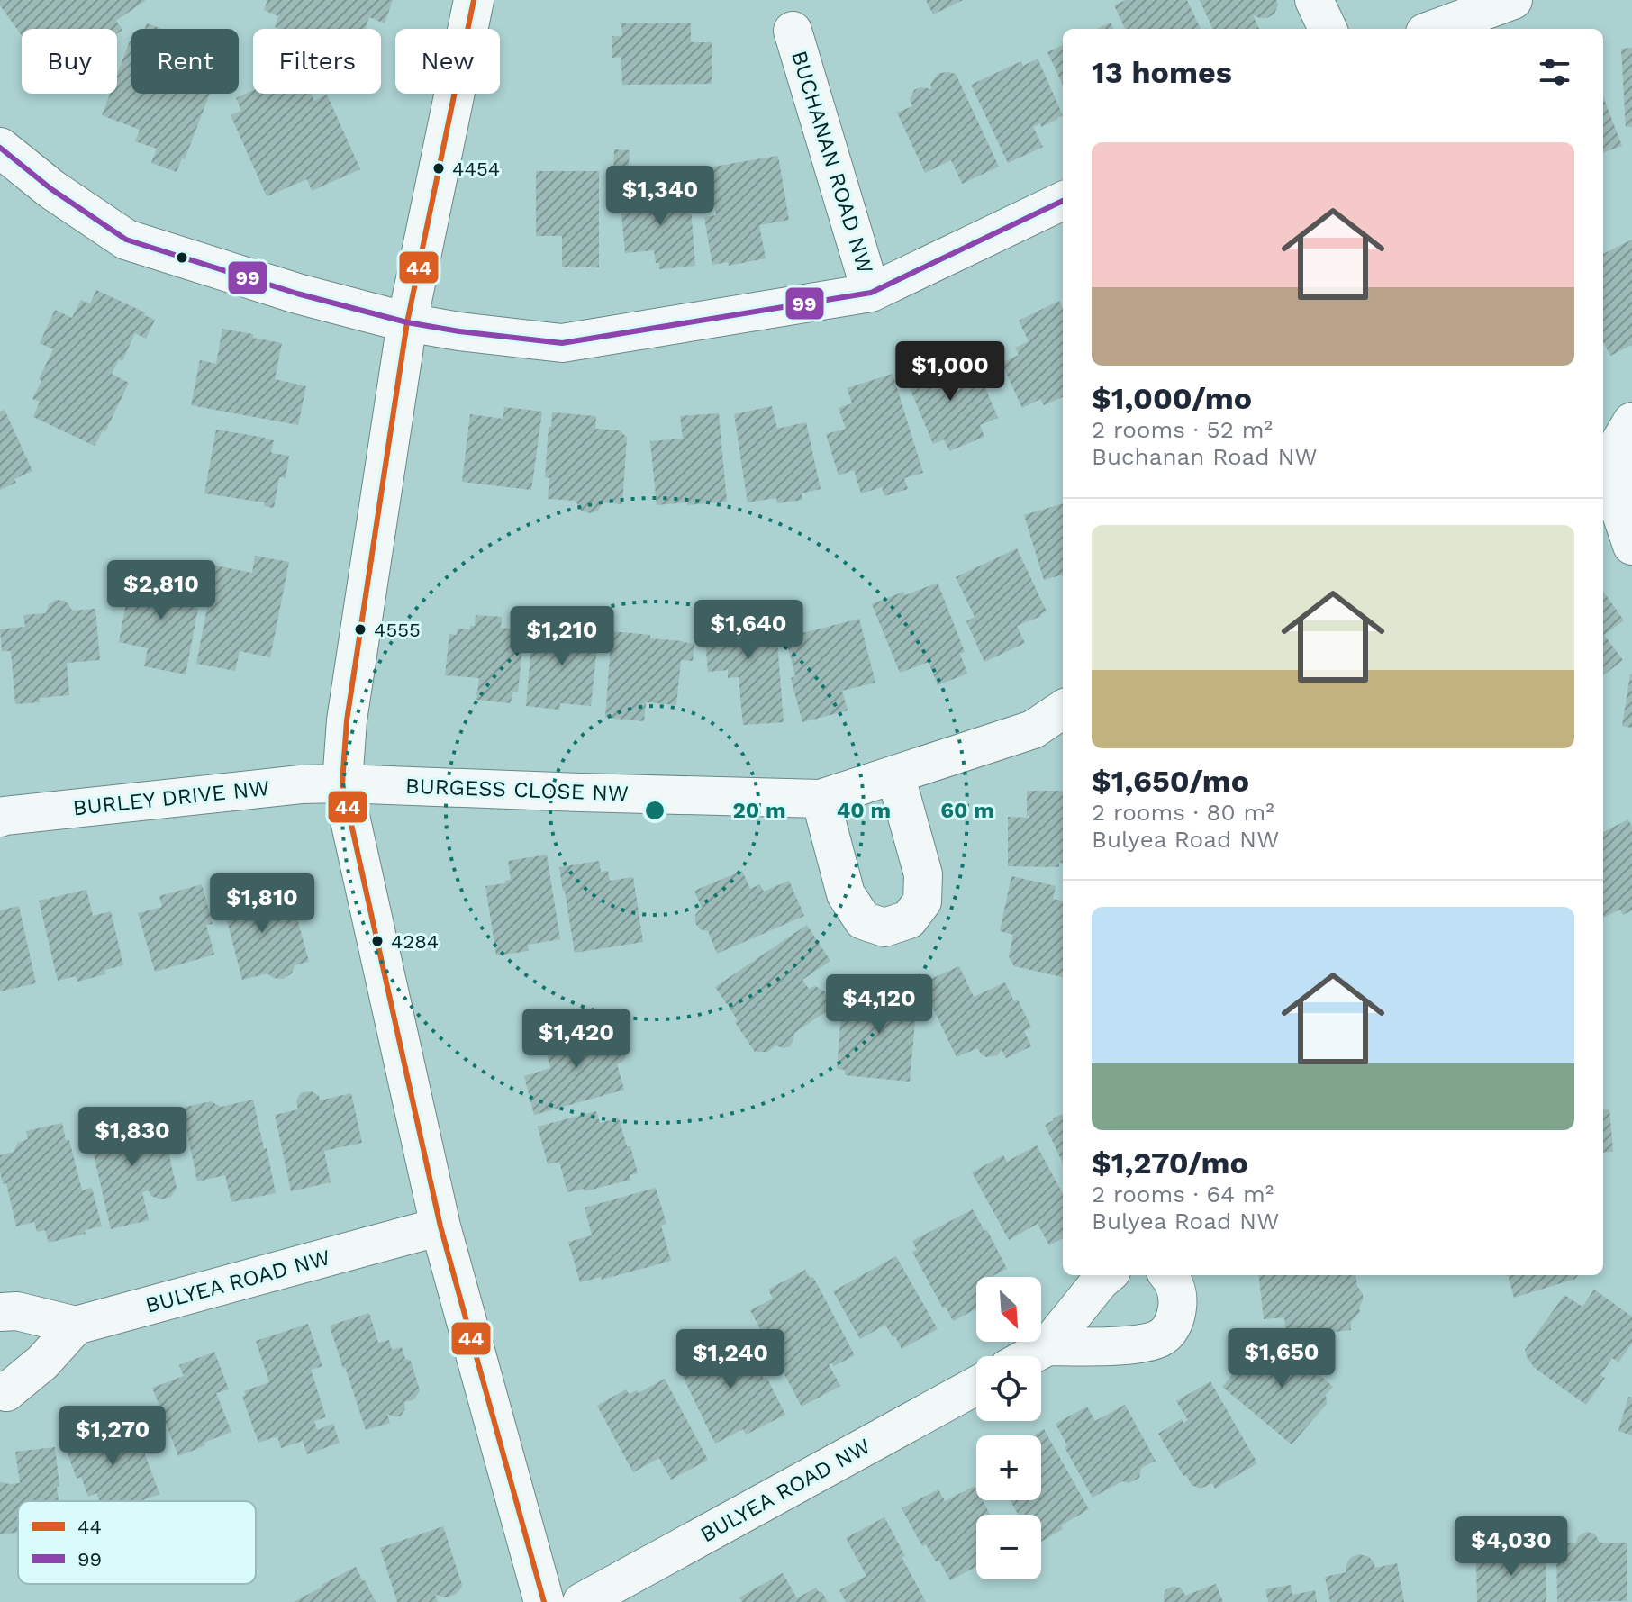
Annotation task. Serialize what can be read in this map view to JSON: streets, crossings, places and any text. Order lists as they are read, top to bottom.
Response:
{
  "streets": {
    "street": [
      "BUCHANAN ROAD NW",
      "BURGESS CLOSE NW",
      "BURLEY DRIVE NW",
      "BULYEA ROAD NW"
    ]
  },
  "crossings": [
    ["BURGESS CLOSE NW", "BURLEY DRIVE NW"]
  ],
  "places": ["4454", "4555", "4284"],
  "lines": ["transit line 44", "transit line 99"],
  "legend": ["44", "99"],
  "north": "bottom right",
  "page": {
    "chip": [
      "Buy",
      "Rent",
      "Filters",
      "New"
    ],
    "heading": "13 homes",
    "list": [
      {
        "name": "$1,000/mo",
        "note": "2 rooms · 52 m² · Buchanan Road NW"
      },
      {
        "name": "$1,650/mo",
        "note": "2 rooms · 80 m² · Bulyea Road NW"
      },
      {
        "name": "$1,270/mo",
        "note": "2 rooms · 64 m² · Bulyea Road NW"
      }
    ],
    "price": [
      "$1,340",
      "$1,000",
      "$2,810",
      "$1,640",
      "$1,210",
      "$1,810",
      "$4,120",
      "$1,420",
      "$1,830",
      "$1,650",
      "$1,240",
      "$1,270",
      "$4,030"
    ],
    "map_buttons": ["+", "−"]
  },
  "rings": ["20 m", "40 m", "60 m"]
}
